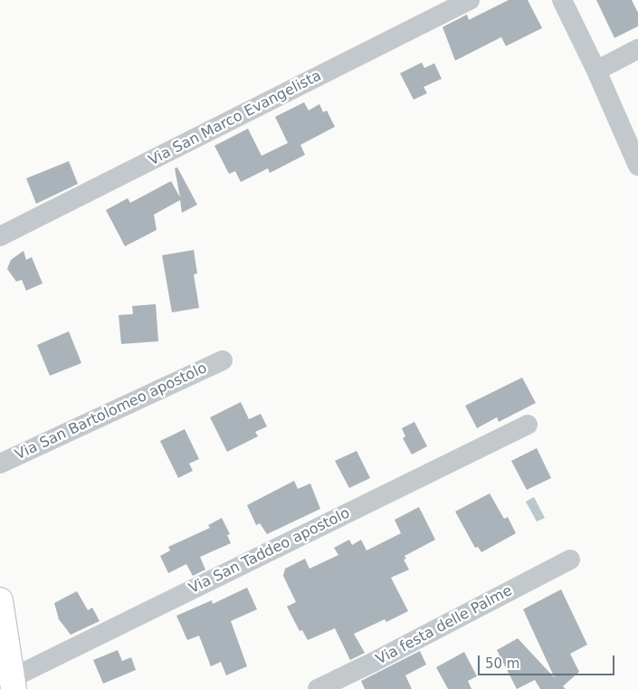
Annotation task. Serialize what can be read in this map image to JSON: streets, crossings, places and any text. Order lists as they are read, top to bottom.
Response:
{
  "streets": {
    "street": [
      "Via San Marco Evangelista",
      "Via San Bartolomeo apostolo",
      "Via San Taddeo apostolo",
      "Via festa delle Palme"
    ]
  },
  "scale_bar": "50 m"
}
